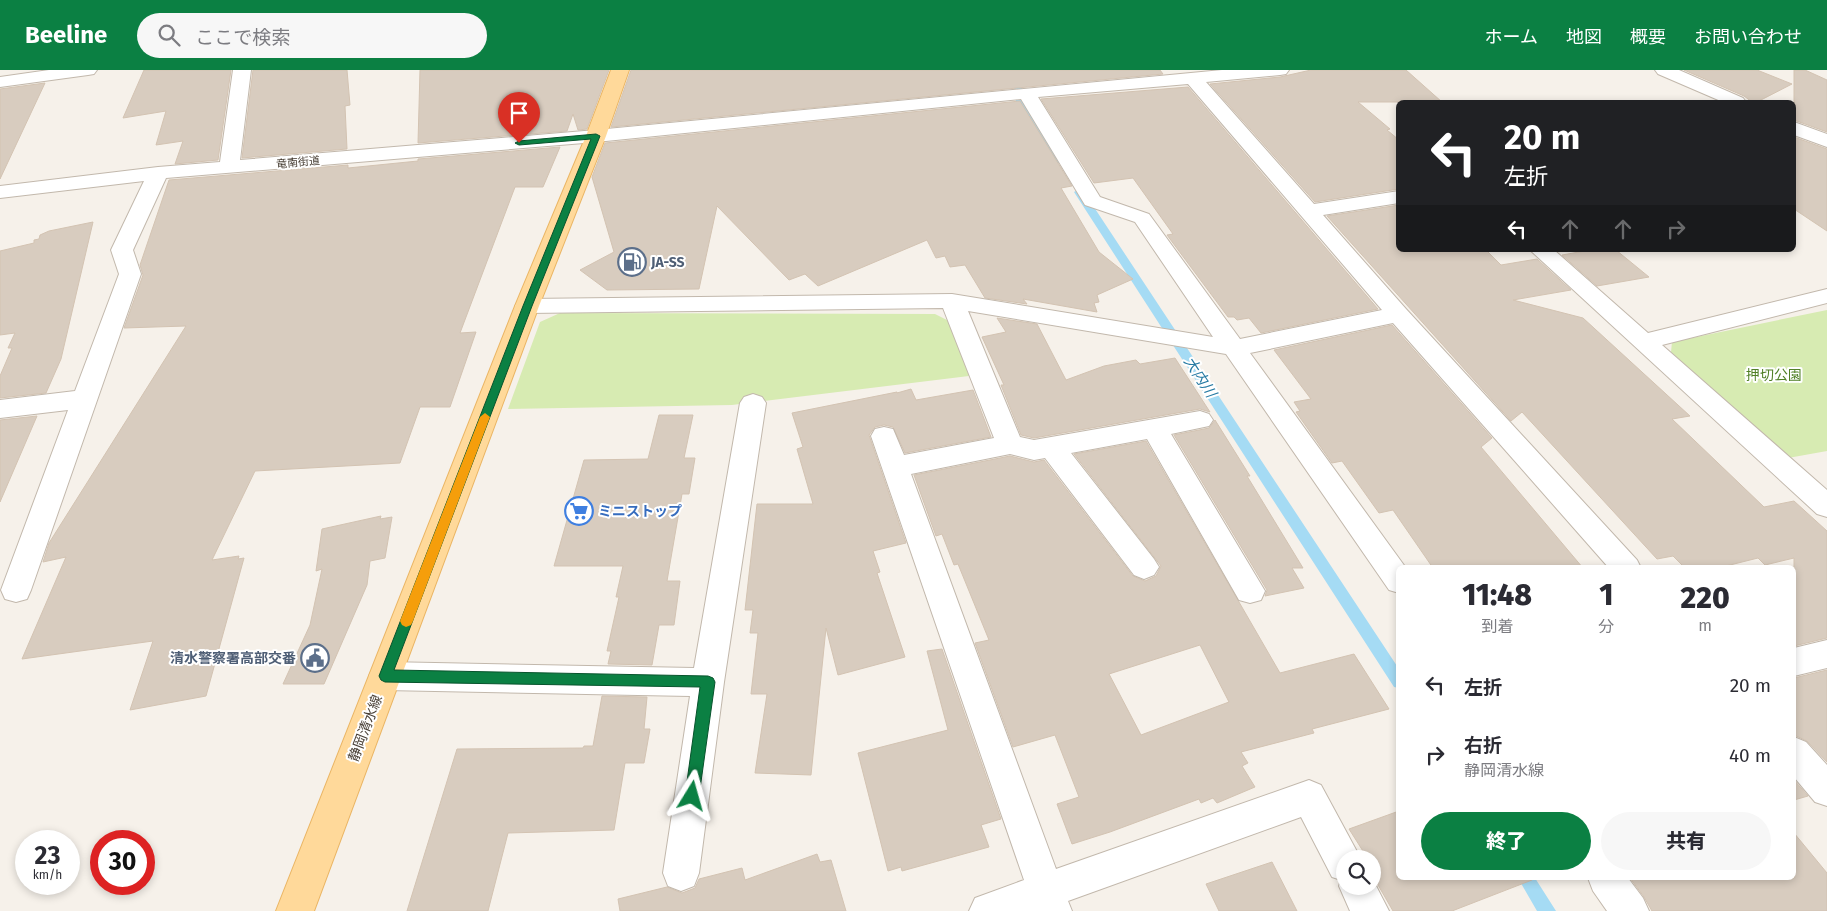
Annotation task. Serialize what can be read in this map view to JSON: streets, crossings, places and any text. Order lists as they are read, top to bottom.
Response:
{
  "streets": {
    "main road": ["静岡清水線"],
    "street": ["竜南街道"]
  },
  "crossings": [
    ["竜南街道", "静岡清水線"]
  ],
  "water": ["大内川"],
  "parks": ["押切公園"],
  "places": {
    "fuel station": ["JA-SS"],
    "supermarket": ["ミニストップ"],
    "public building": ["清水警察署高部交番"]
  },
  "page": {
    "header": "Beeline",
    "search": "ここで検索",
    "nav": [
      "ホーム",
      "地図",
      "概要",
      "お問い合わせ"
    ],
    "turn": ["20 m", "左折"],
    "eta": [
      "11:48",
      "到着",
      "1",
      "分",
      "220",
      "m"
    ],
    "list": [
      {
        "name": "左折",
        "value": "20 m"
      },
      {
        "name": "右折",
        "note": "静岡清水線",
        "value": "40 m"
      }
    ],
    "buttons": ["終了", "共有"],
    "speed": "23 km/h",
    "limit": "30"
  }
}
